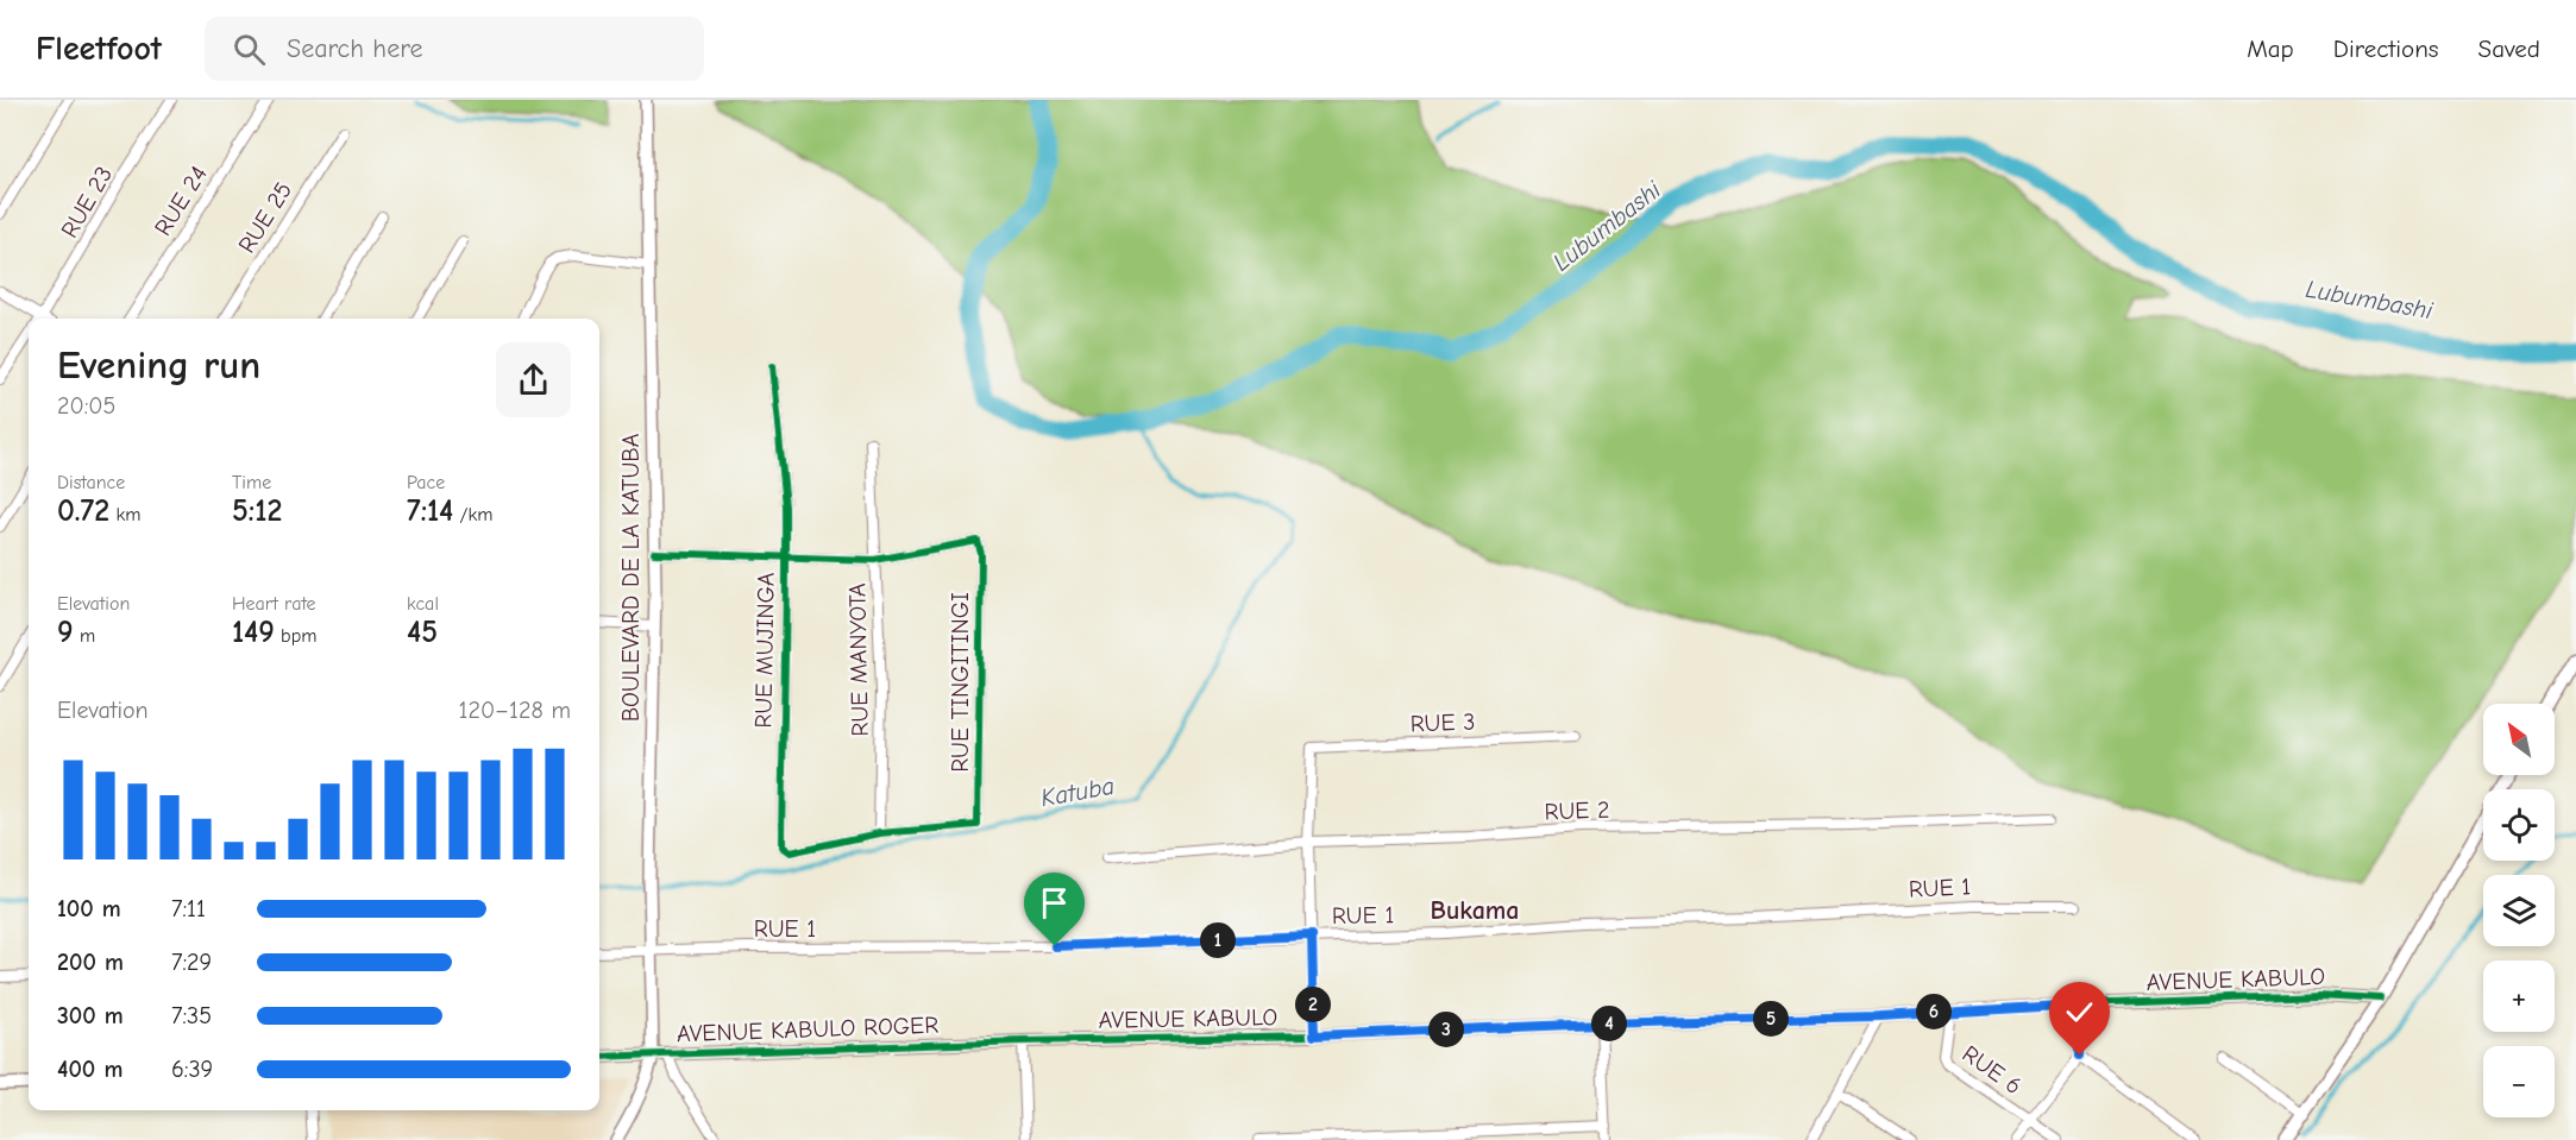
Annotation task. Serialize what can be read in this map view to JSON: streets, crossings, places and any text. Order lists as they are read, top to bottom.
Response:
{
  "streets": {
    "street": [
      "RUE 24",
      "RUE 23",
      "RUE 25",
      "BOULEVARD DE LA KATUBA",
      "RUE MUJINGA",
      "RUE MANYOTA",
      "RUE TINGITINGI",
      "RUE 3",
      "RUE 2",
      "RUE 1",
      "AVENUE KABULO",
      "AVENUE KABULO ROGER",
      "RUE 6"
    ]
  },
  "crossings": [
    ["BOULEVARD DE LA KATUBA", "RUE 1"],
    ["BOULEVARD DE LA KATUBA", "AVENUE KABULO ROGER"],
    ["RUE MUJINGA", "RUE MANYOTA"],
    ["RUE MUJINGA", "RUE TINGITINGI"],
    ["RUE MANYOTA", "RUE TINGITINGI"],
    ["RUE 3", "RUE 2"],
    ["AVENUE KABULO", "AVENUE KABULO ROGER"],
    ["AVENUE KABULO", "RUE 6"]
  ],
  "districts": ["Bukama"],
  "water": ["Lubumbashi", "Katuba"],
  "north": "top left",
  "page": {
    "header": "Fleetfoot",
    "search": "Search here",
    "nav": ["Map", "Directions", "Saved"],
    "heading": ["Evening run", "20:05"],
    "stats": [
      ["Distance", "0.72 km"],
      ["Time", "5:12"],
      ["Pace", "7:14 /km"],
      ["Elevation", "9 m"],
      ["Heart rate", "149 bpm"],
      ["kcal", "45"]
    ],
    "chart": ["Elevation", "120–128 m"],
    "map_buttons": ["+", "−"],
    "list": [
      {
        "name": "100 m",
        "note": "7:11"
      },
      {
        "name": "200 m",
        "note": "7:29"
      },
      {
        "name": "300 m",
        "note": "7:35"
      },
      {
        "name": "400 m",
        "note": "6:39"
      }
    ],
    "pins": [
      "1",
      "2",
      "6",
      "5",
      "4",
      "3"
    ]
  }
}
